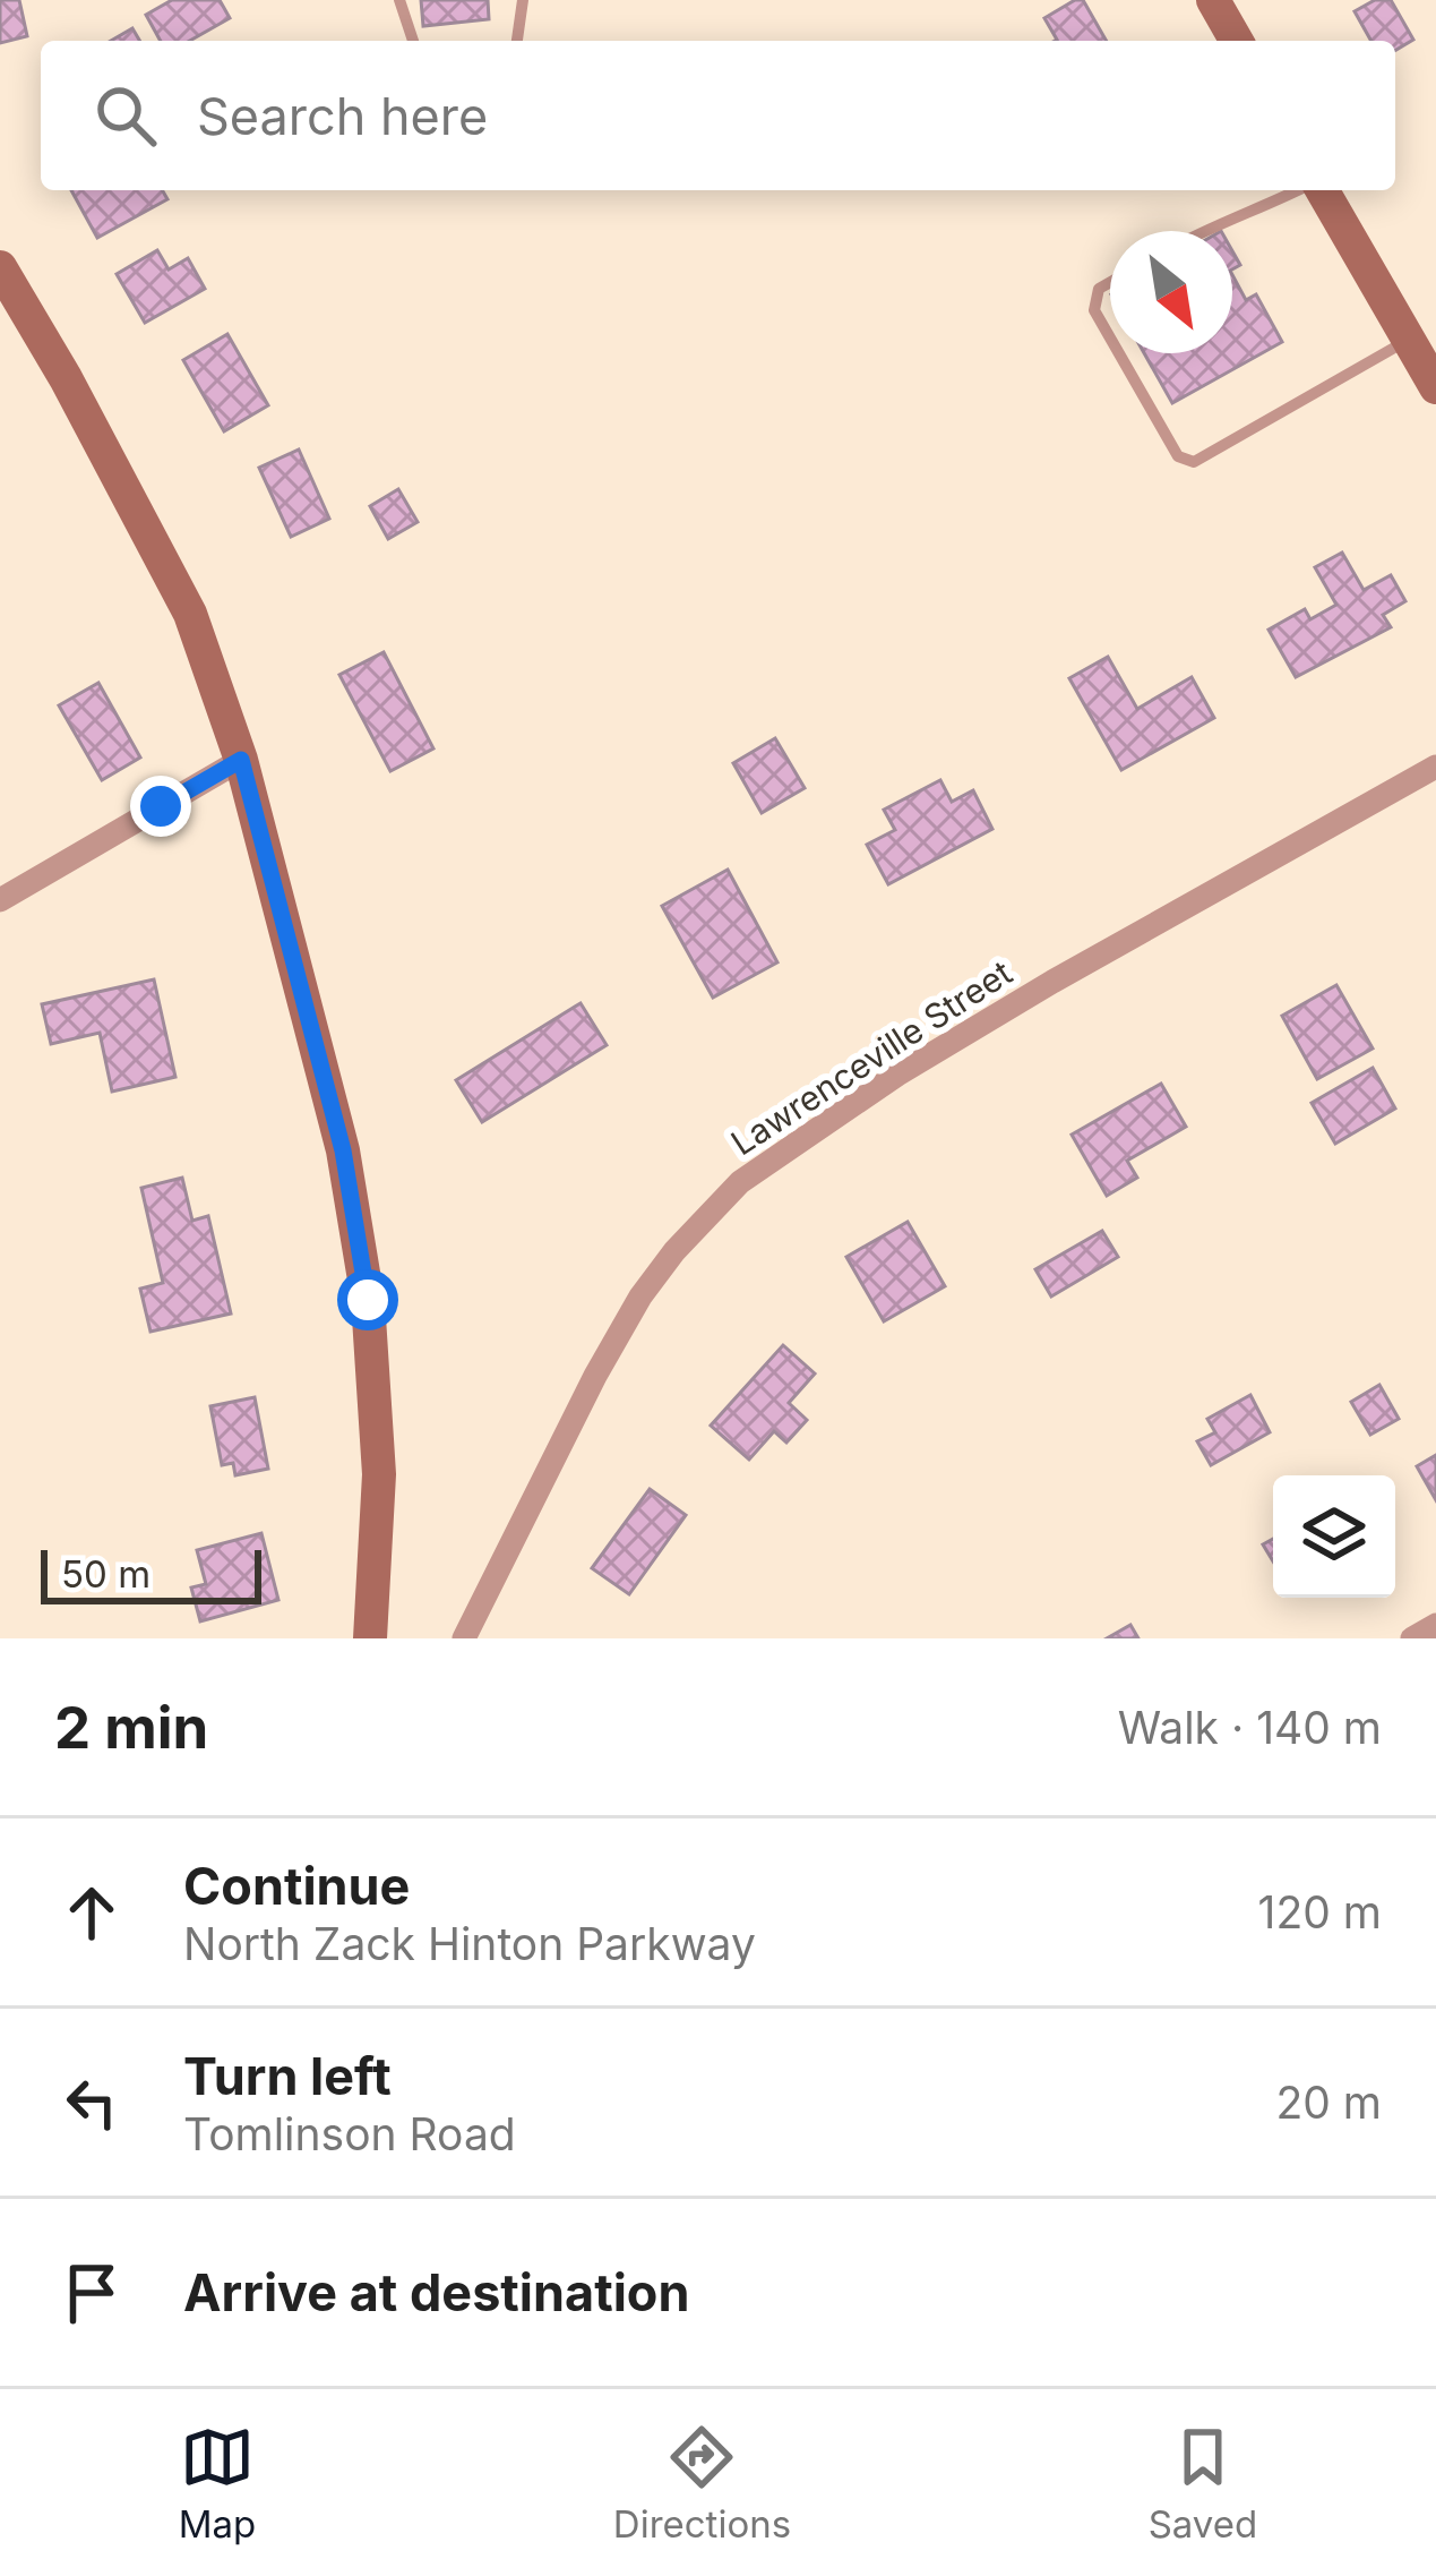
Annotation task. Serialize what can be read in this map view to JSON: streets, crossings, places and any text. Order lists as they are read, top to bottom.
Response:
{
  "streets": {
    "street": ["Lawrenceville Street"]
  },
  "scale_bar": "50 m",
  "north": "bottom right",
  "page": {
    "search": "Search here",
    "scale": "50 m",
    "heading": ["2 min", "Walk · 140 m"],
    "list": [
      ["Continue", "North Zack Hinton Parkway", "120 m"],
      ["Turn left", "Tomlinson Road", "20 m"],
      "Arrive at destination"
    ],
    "nav": ["Map", "Directions", "Saved"]
  }
}
